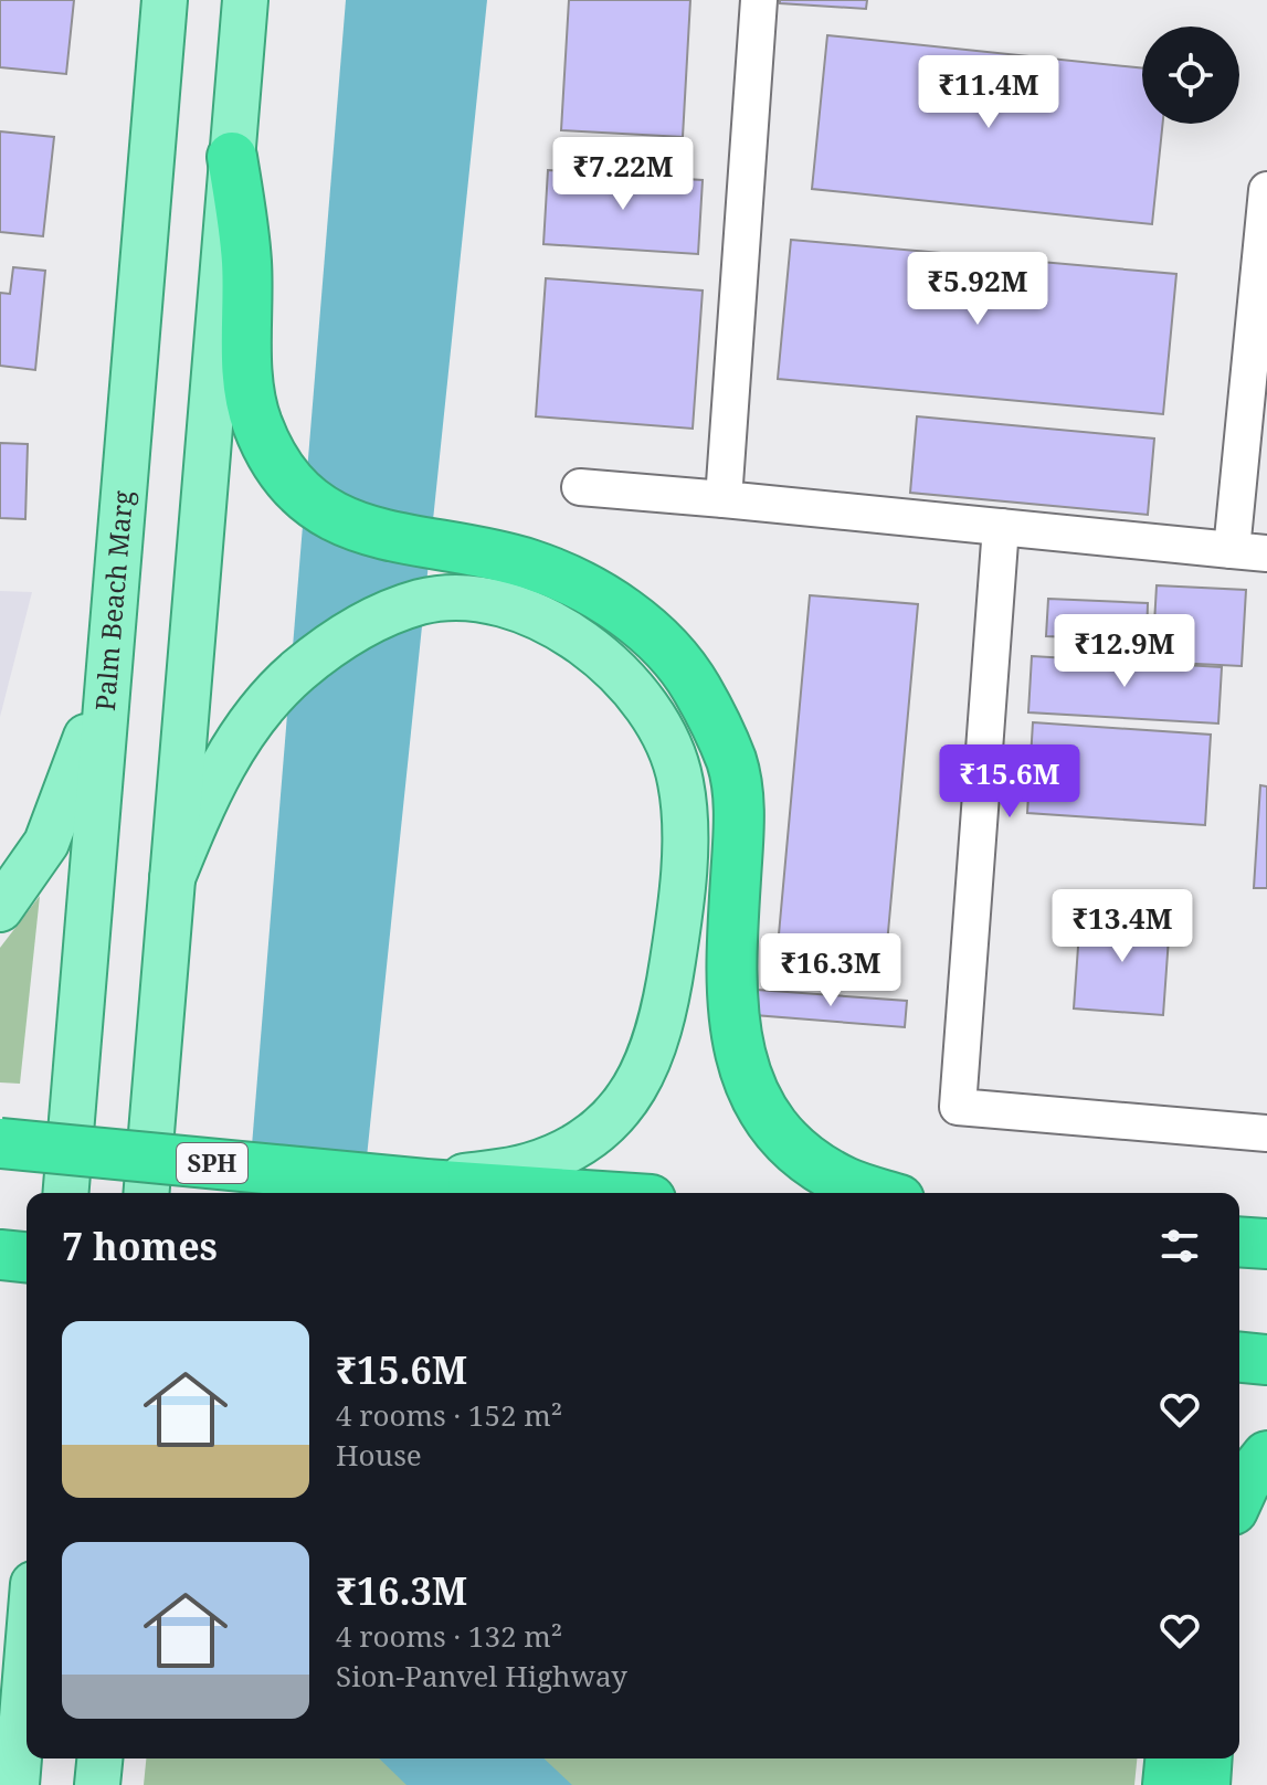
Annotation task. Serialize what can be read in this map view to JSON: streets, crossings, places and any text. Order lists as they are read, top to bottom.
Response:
{
  "streets": {
    "highway": ["SPH"],
    "main road": ["Palm Beach Marg"]
  },
  "page": {
    "price": [
      "₹11.4M",
      "₹7.22M",
      "₹5.92M",
      "₹12.9M",
      "₹15.6M",
      "₹13.4M",
      "₹16.3M"
    ],
    "heading": "7 homes",
    "list": [
      {
        "name": "₹15.6M",
        "note": "4 rooms · 152 m² · House"
      },
      {
        "name": "₹16.3M",
        "note": "4 rooms · 132 m² · Sion-Panvel Highway"
      }
    ]
  }
}
